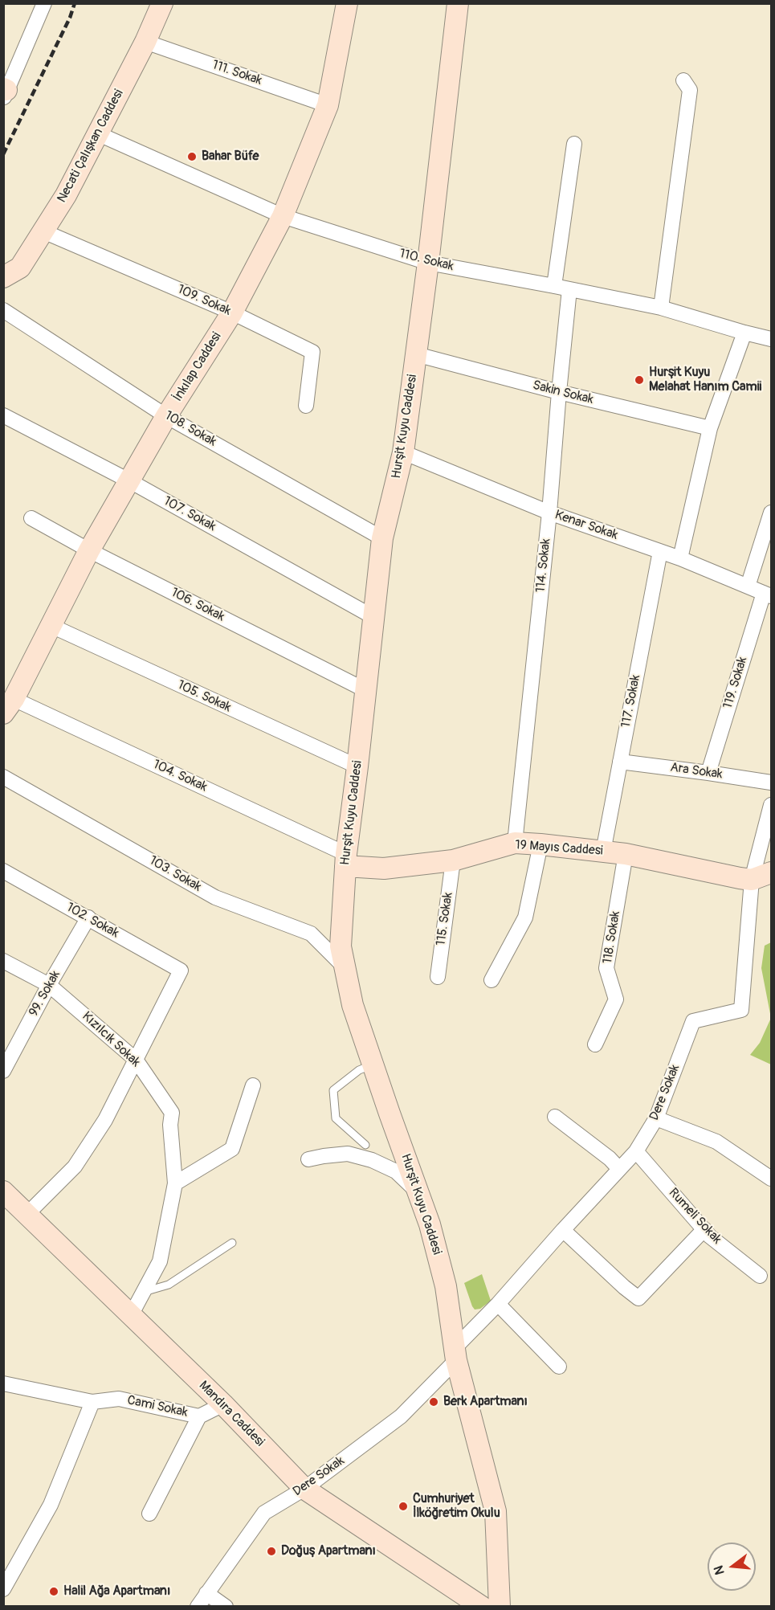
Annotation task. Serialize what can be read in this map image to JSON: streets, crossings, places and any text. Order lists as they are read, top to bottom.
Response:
{
  "streets": {
    "street": [
      "111. Sokak",
      "Necati Çalışkan Caddesi",
      "110. Sokak",
      "109. Sokak",
      "İnkılap Caddesi",
      "Sakin Sokak",
      "Hurşit Kuyu Caddesi",
      "108. Sokak",
      "107. Sokak",
      "Kenar Sokak",
      "114. Sokak",
      "106. Sokak",
      "119. Sokak",
      "105. Sokak",
      "117. Sokak",
      "Ara Sokak",
      "104. Sokak",
      "19 Mayıs Caddesi",
      "103. Sokak",
      "115. Sokak",
      "102. Sokak",
      "118. Sokak",
      "99. Sokak",
      "Kızılcık Sokak",
      "Dere Sokak",
      "Rumeli Sokak",
      "Cami Sokak",
      "Mandıra Caddesi"
    ]
  },
  "crossings": [
    ["111. Sokak", "Necati Çalışkan Caddesi"],
    ["111. Sokak", "İnkılap Caddesi"],
    ["Necati Çalışkan Caddesi", "110. Sokak"],
    ["Necati Çalışkan Caddesi", "109. Sokak"],
    ["110. Sokak", "İnkılap Caddesi"],
    ["110. Sokak", "Hurşit Kuyu Caddesi"],
    ["110. Sokak", "114. Sokak"],
    ["109. Sokak", "İnkılap Caddesi"],
    ["İnkılap Caddesi", "108. Sokak"],
    ["İnkılap Caddesi", "107. Sokak"],
    ["İnkılap Caddesi", "106. Sokak"],
    ["İnkılap Caddesi", "105. Sokak"],
    ["İnkılap Caddesi", "104. Sokak"],
    ["Sakin Sokak", "Hurşit Kuyu Caddesi"],
    ["Sakin Sokak", "114. Sokak"],
    ["Hurşit Kuyu Caddesi", "108. Sokak"],
    ["Hurşit Kuyu Caddesi", "107. Sokak"],
    ["Hurşit Kuyu Caddesi", "Kenar Sokak"],
    ["Hurşit Kuyu Caddesi", "106. Sokak"],
    ["Hurşit Kuyu Caddesi", "105. Sokak"],
    ["Hurşit Kuyu Caddesi", "104. Sokak"],
    ["Hurşit Kuyu Caddesi", "19 Mayıs Caddesi"],
    ["Hurşit Kuyu Caddesi", "103. Sokak"],
    ["Hurşit Kuyu Caddesi", "Dere Sokak"],
    ["Kenar Sokak", "114. Sokak"],
    ["Kenar Sokak", "119. Sokak"],
    ["Kenar Sokak", "117. Sokak"],
    ["114. Sokak", "19 Mayıs Caddesi"],
    ["119. Sokak", "Ara Sokak"],
    ["117. Sokak", "Ara Sokak"],
    ["117. Sokak", "19 Mayıs Caddesi"],
    ["104. Sokak", "19 Mayıs Caddesi"],
    ["19 Mayıs Caddesi", "115. Sokak"],
    ["19 Mayıs Caddesi", "118. Sokak"],
    ["19 Mayıs Caddesi", "Dere Sokak"],
    ["102. Sokak", "99. Sokak"],
    ["102. Sokak", "Kızılcık Sokak"],
    ["99. Sokak", "Kızılcık Sokak"],
    ["Kızılcık Sokak", "Mandıra Caddesi"],
    ["Dere Sokak", "Rumeli Sokak"],
    ["Dere Sokak", "Mandıra Caddesi"],
    ["Cami Sokak", "Mandıra Caddesi"]
  ],
  "places": [
    "Bahar Büfe",
    "Hurşit Kuyu Melahat Hanım Camii",
    "Berk Apartmanı",
    "Cumhuriyet İlköğretim Okulu",
    "Doğuş Apartmanı",
    "Halil Ağa Apartmanı"
  ],
  "north": "left"
}
